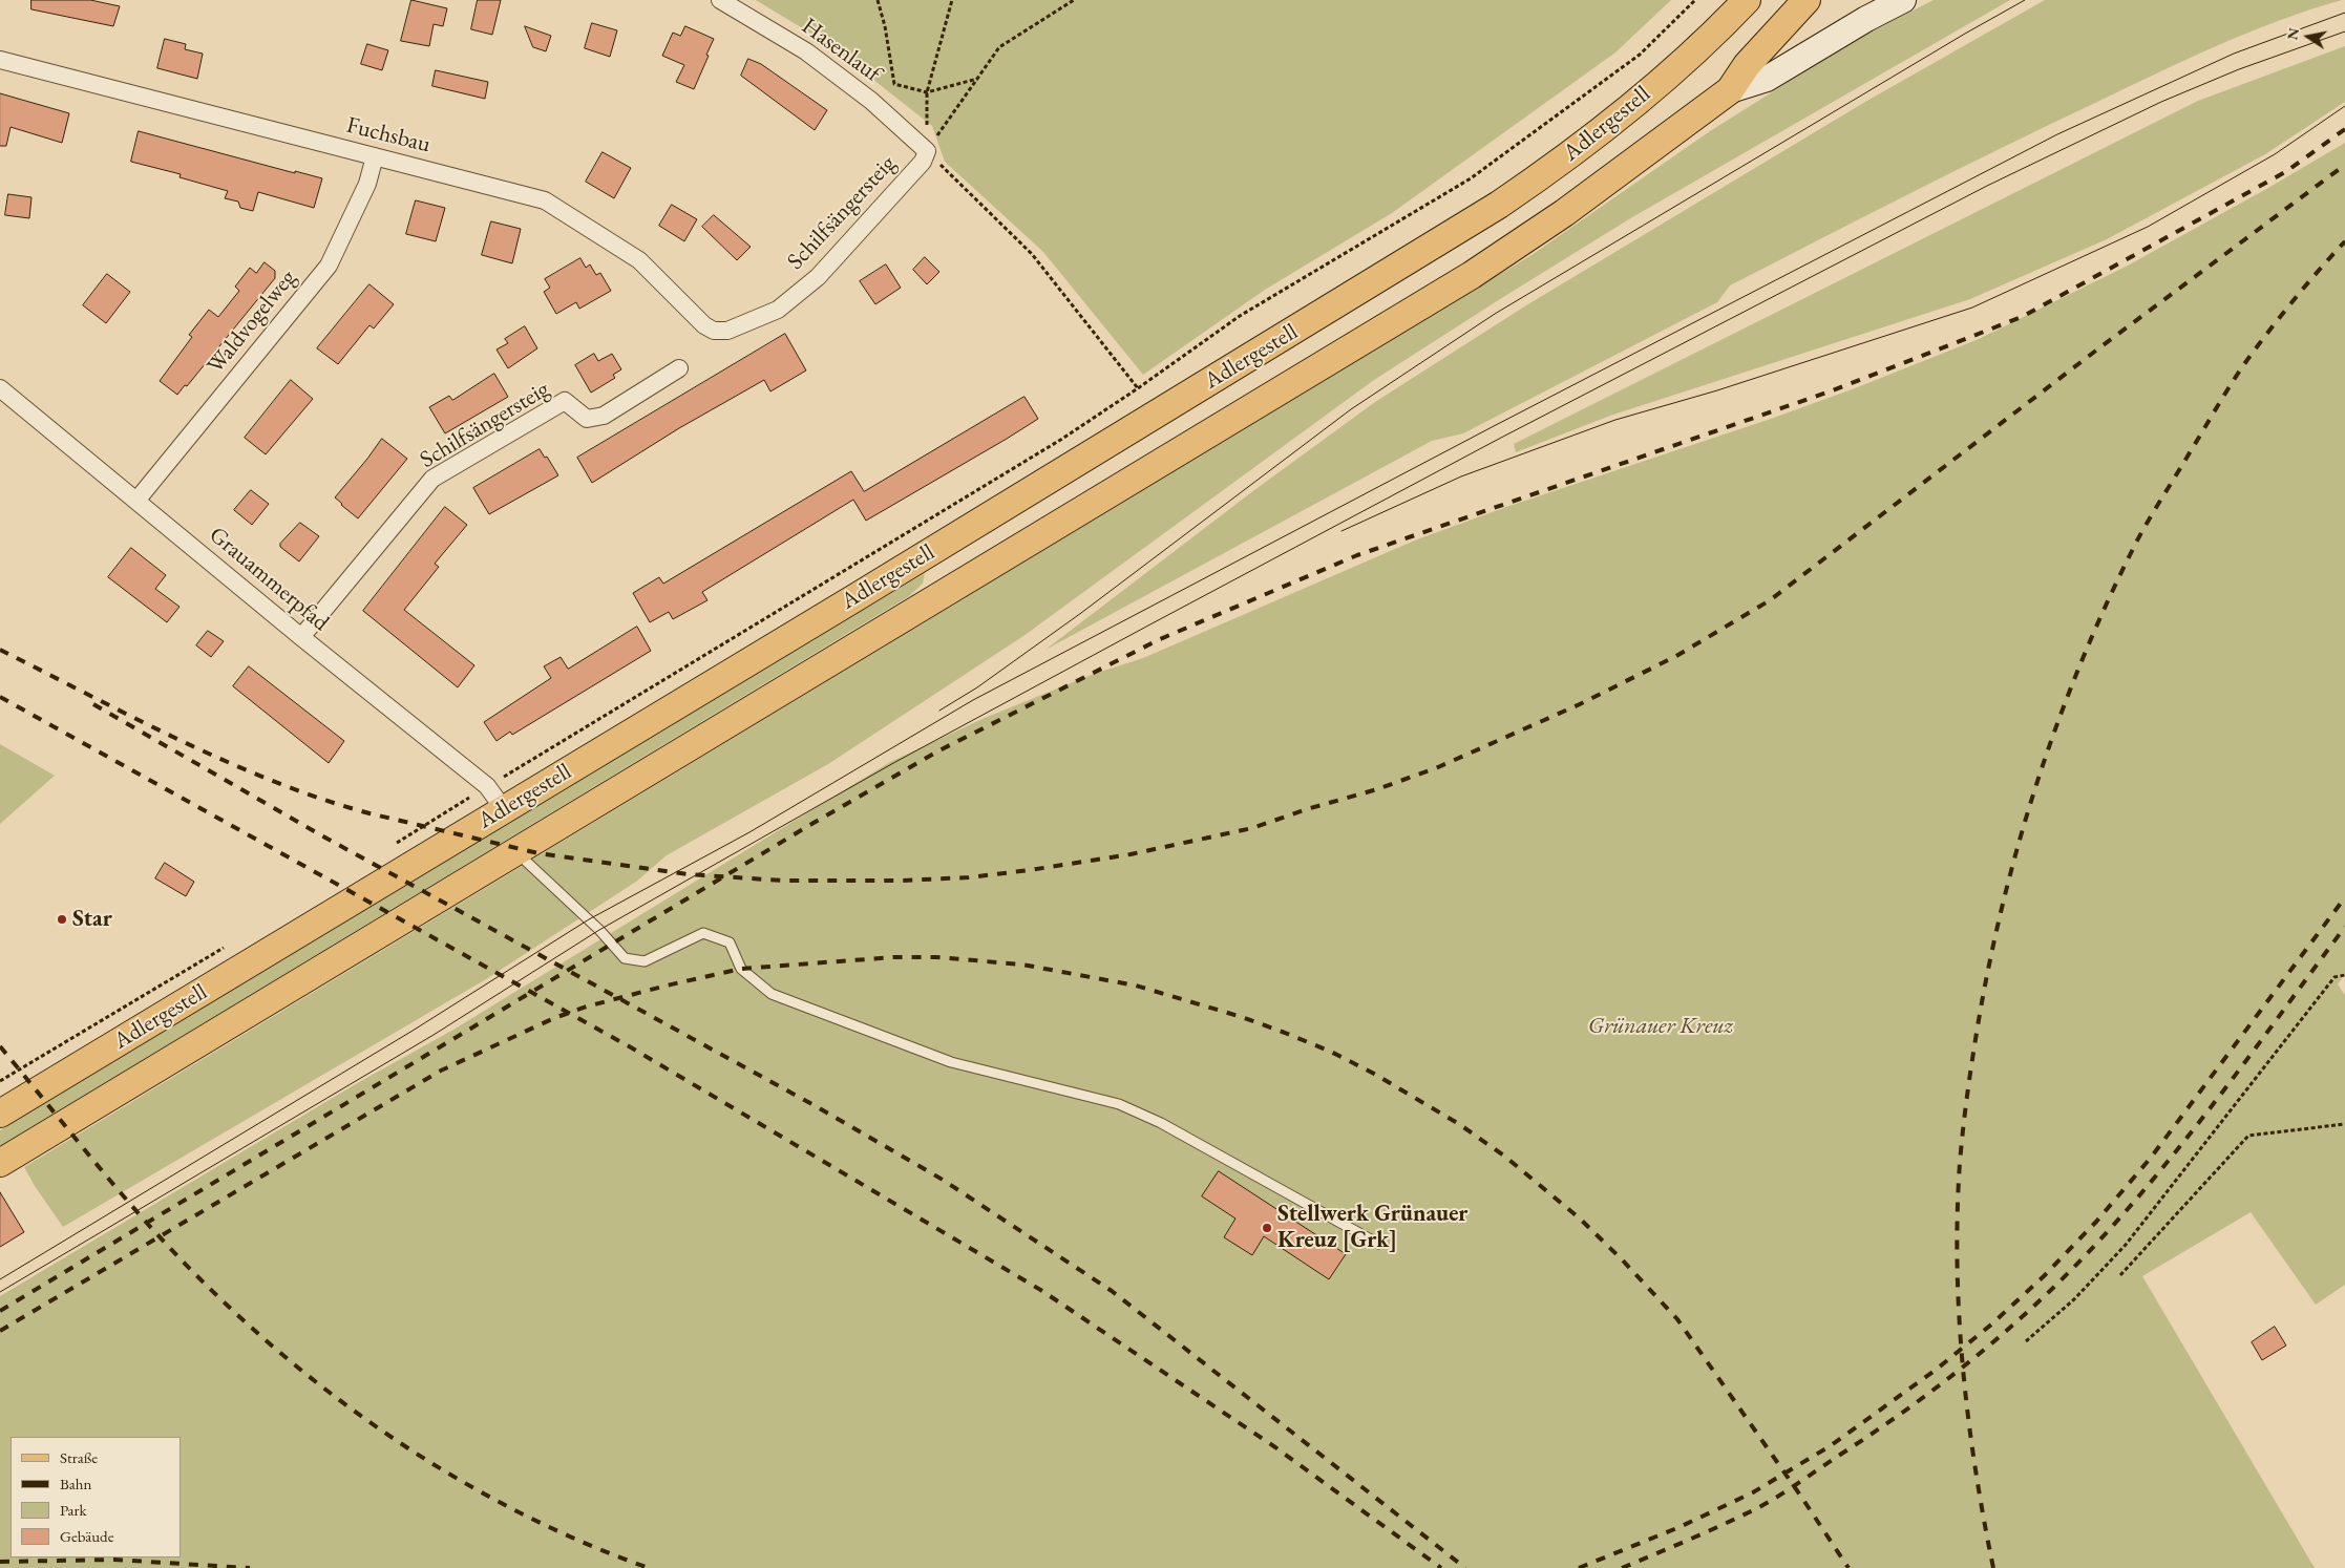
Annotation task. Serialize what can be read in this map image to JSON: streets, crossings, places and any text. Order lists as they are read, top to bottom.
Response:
{
  "streets": {
    "main road": ["Adlergestell"],
    "street": [
      "Hasenlauf",
      "Fuchsbau",
      "Schilfsängersteig",
      "Waldvogelweg",
      "Grauammerpfad"
    ]
  },
  "crossings": [
    ["Hasenlauf", "Schilfsängersteig"],
    ["Adlergestell", "Grauammerpfad"],
    ["Fuchsbau", "Schilfsängersteig"],
    ["Fuchsbau", "Waldvogelweg"],
    ["Schilfsängersteig", "Grauammerpfad"],
    ["Waldvogelweg", "Grauammerpfad"]
  ],
  "parks": ["Grünauer Kreuz"],
  "places": ["Star", "Stellwerk Grünauer Kreuz [Grk]"],
  "legend": [
    "Straße",
    "Bahn",
    "Park",
    "Gebäude"
  ],
  "north": "left"
}
